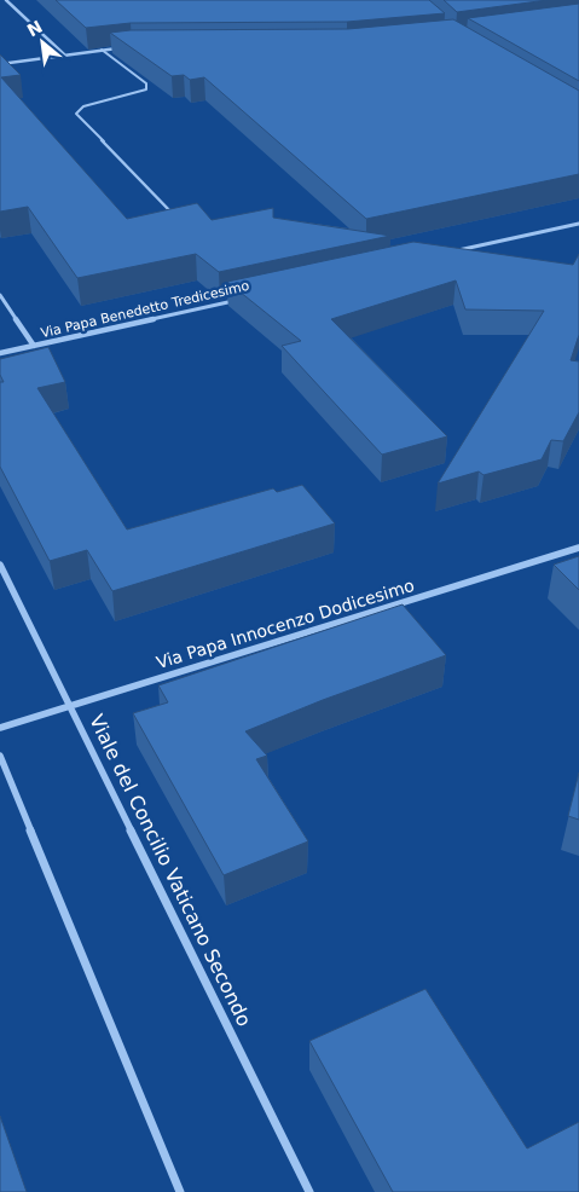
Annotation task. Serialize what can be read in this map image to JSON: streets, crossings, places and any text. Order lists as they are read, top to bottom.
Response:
{
  "streets": {
    "street": ["Via Papa Benedetto Tredicesimo", "Via Papa Innocenzo Dodicesimo", "Viale del Concilio Vaticano Secondo"]
  },
  "crossings": [
    ["Via Papa Innocenzo Dodicesimo", "Viale del Concilio Vaticano Secondo"]
  ],
  "north": "top left"
}
